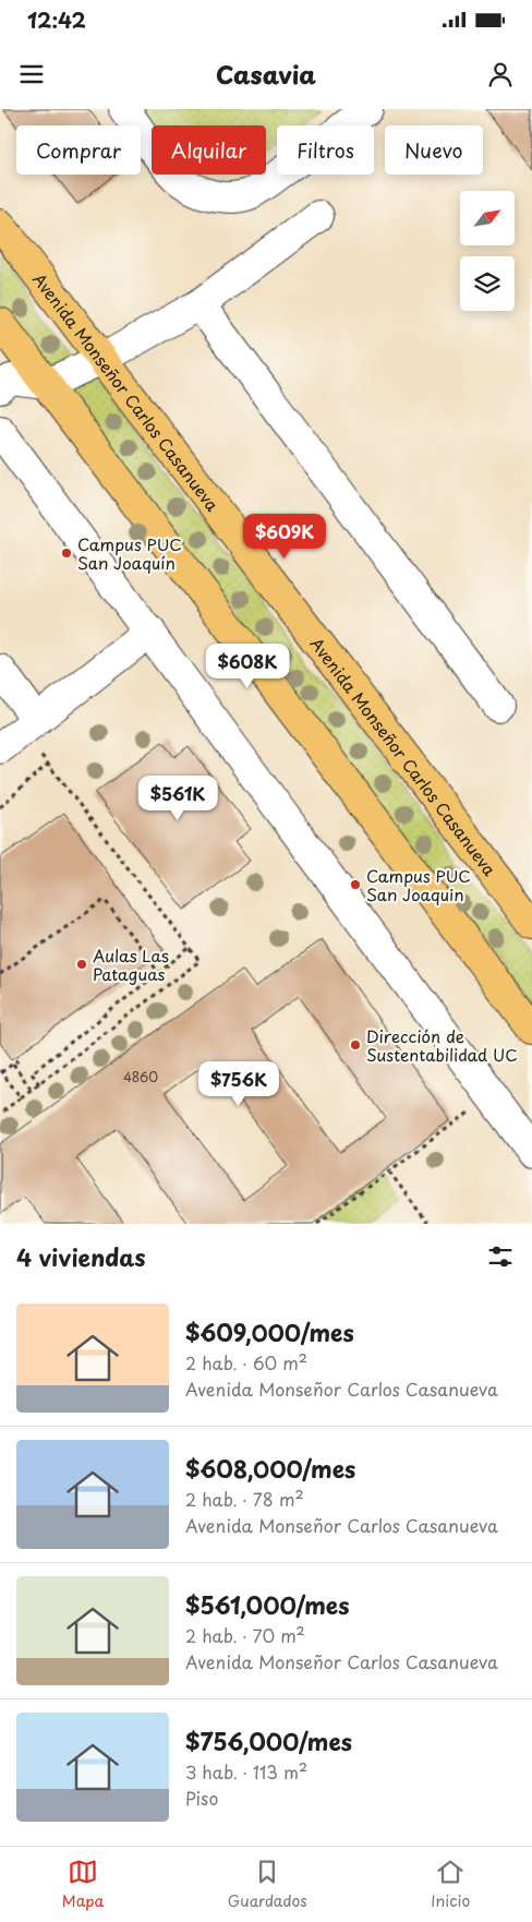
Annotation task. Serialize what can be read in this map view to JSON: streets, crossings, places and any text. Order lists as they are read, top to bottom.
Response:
{
  "streets": {
    "main road": ["Avenida Monseñor Carlos Casanueva"]
  },
  "places": [
    "Campus PUC San Joaquín",
    "Campus PUC San Joaquin",
    "Aulas Las Pataguas",
    "Dirección de Sustentabilidad UC"
  ],
  "house_numbers": ["4860"],
  "north": "top right",
  "page": {
    "status": "12:42",
    "header": "Casavia",
    "chip": [
      "Comprar",
      "Alquilar",
      "Filtros",
      "Nuevo"
    ],
    "price": [
      "$609K",
      "$608K",
      "$561K",
      "$756K"
    ],
    "heading": "4 viviendas",
    "list": [
      {
        "name": "$609,000/mes",
        "note": "2 hab. · 60 m² · Avenida Monseñor Carlos Casanueva"
      },
      {
        "name": "$608,000/mes",
        "note": "2 hab. · 78 m² · Avenida Monseñor Carlos Casanueva"
      },
      {
        "name": "$561,000/mes",
        "note": "2 hab. · 70 m² · Avenida Monseñor Carlos Casanueva"
      },
      {
        "name": "$756,000/mes",
        "note": "3 hab. · 113 m² · Piso"
      }
    ],
    "tabs": ["Mapa", "Guardados", "Inicio"]
  }
}
